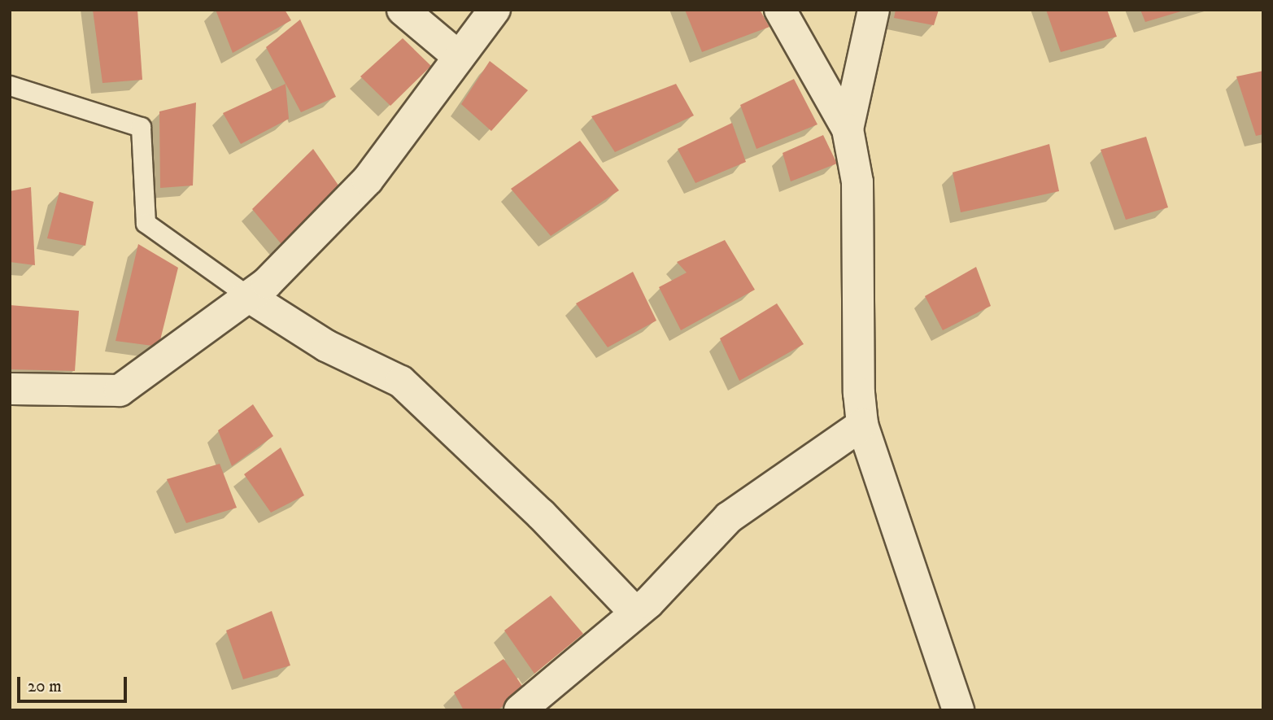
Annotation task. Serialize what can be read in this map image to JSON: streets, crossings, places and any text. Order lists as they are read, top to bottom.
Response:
{
  "scale_bar": "20 m"
}
